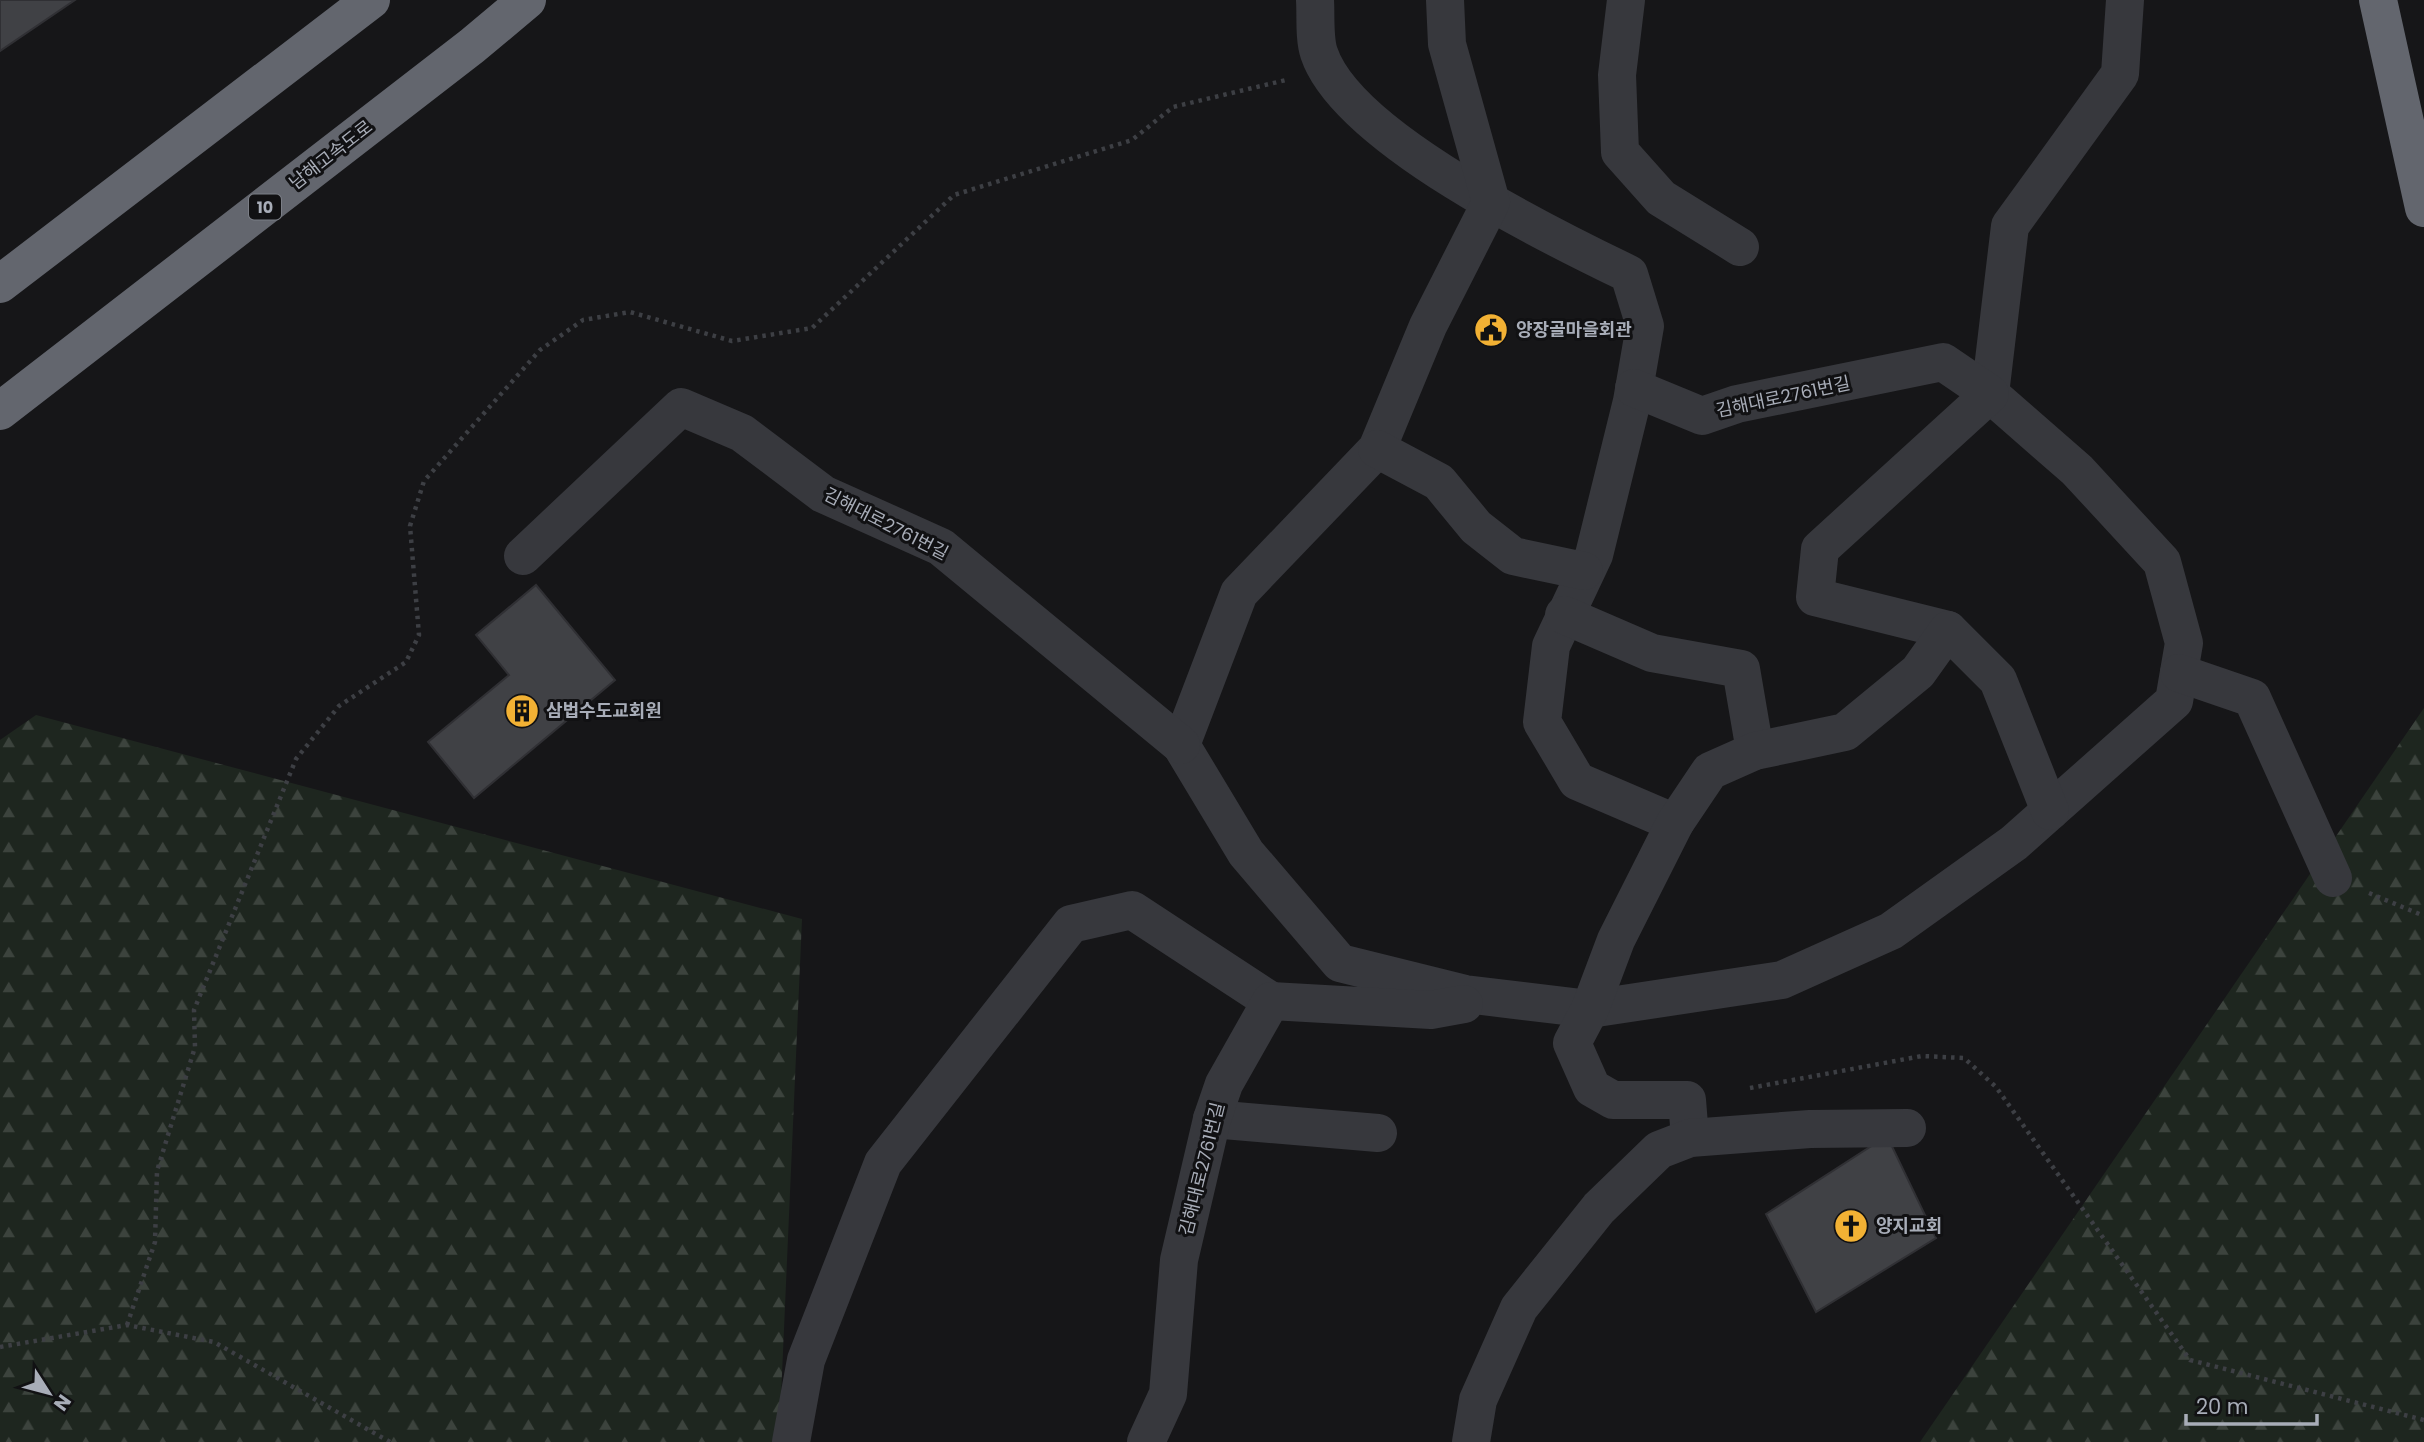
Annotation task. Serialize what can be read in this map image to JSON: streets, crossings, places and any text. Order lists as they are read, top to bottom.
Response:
{
  "streets": {
    "highway": ["남해고속도로", "10"],
    "street": ["김해대로2761번길"]
  },
  "places": {
    "public building": ["양장골마을회관"],
    "building": ["삼법수도교회원"],
    "church": ["양지교회"]
  },
  "scale_bar": "20 m",
  "north": "bottom right"
}
